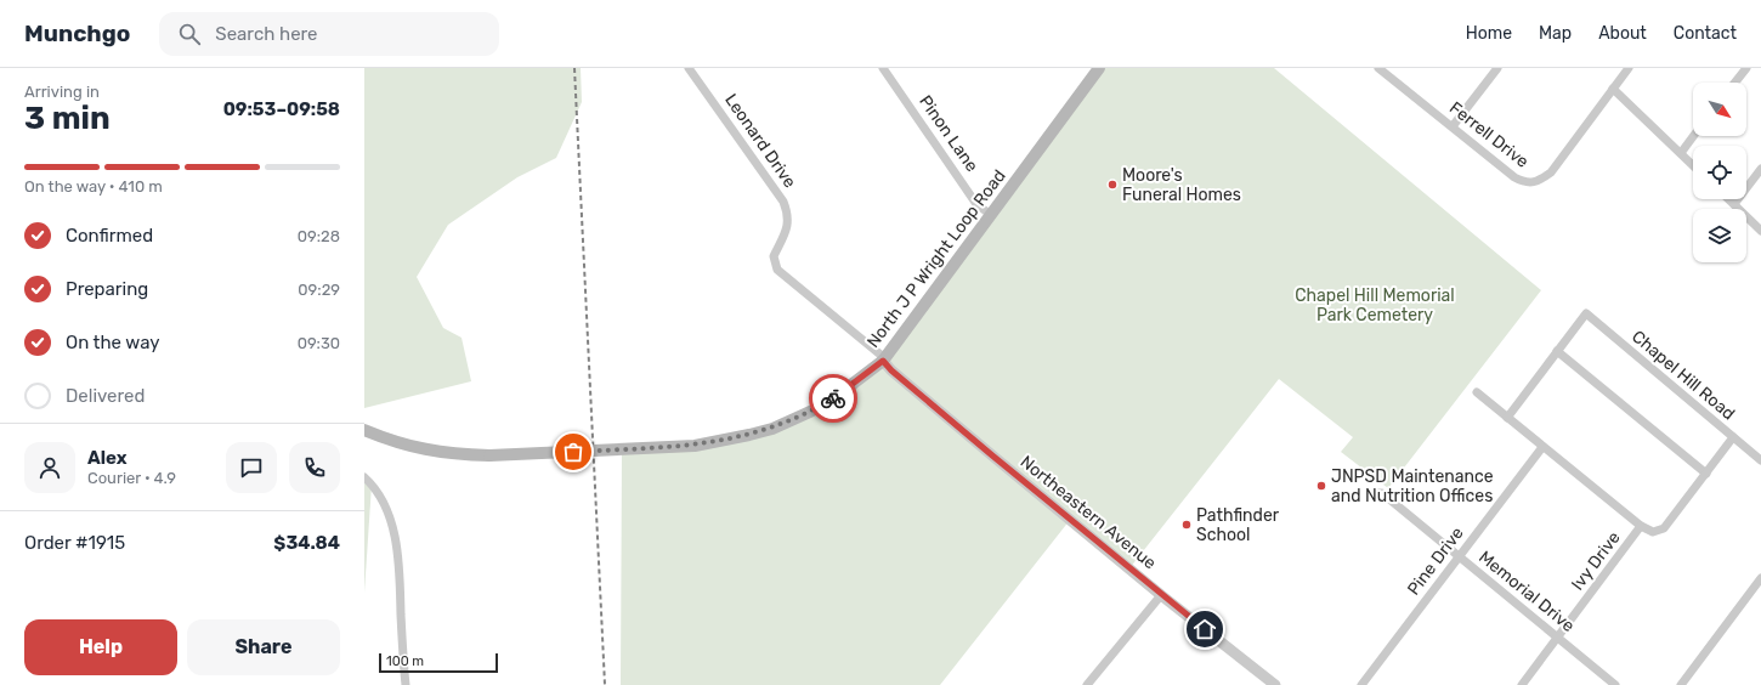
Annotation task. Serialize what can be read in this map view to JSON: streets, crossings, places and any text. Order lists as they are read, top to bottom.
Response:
{
  "streets": {
    "main road": ["North J P Wright Loop Road"],
    "street": [
      "Pinon Lane",
      "Ferrell Drive",
      "Leonard Drive",
      "Chapel Hill Road",
      "Northeastern Avenue",
      "Pine Drive",
      "Ivy Drive",
      "Memorial Drive"
    ]
  },
  "crossings": [
    ["Pinon Lane", "North J P Wright Loop Road"],
    ["Leonard Drive", "North J P Wright Loop Road"],
    ["Leonard Drive", "Northeastern Avenue"],
    ["North J P Wright Loop Road", "Northeastern Avenue"],
    ["Chapel Hill Road", "Ivy Drive"],
    ["Pine Drive", "Ivy Drive"],
    ["Pine Drive", "Memorial Drive"],
    ["Ivy Drive", "Memorial Drive"]
  ],
  "parks": ["Chapel Hill Memorial Park Cemetery"],
  "places": ["Moore's Funeral Homes", "JNPSD Maintenance and Nutrition Offices", "Pathfinder School"],
  "scale_bar": "100 m",
  "north": "bottom right",
  "page": {
    "header": "Munchgo",
    "search": "Search here",
    "nav": [
      "Home",
      "Map",
      "About",
      "Contact"
    ],
    "heading": ["3 min", "Arriving in", "09:53–09:58"],
    "panel": [
      "Alex",
      "Courier · 4.9",
      "Order #1915",
      "$34.84"
    ],
    "bar": "On the way · 410 m",
    "list": [
      ["Confirmed", "09:28"],
      ["Preparing", "09:29"],
      ["On the way", "09:30"],
      "Delivered"
    ],
    "buttons": ["Help", "Share"],
    "scale": "100 m"
  }
}
